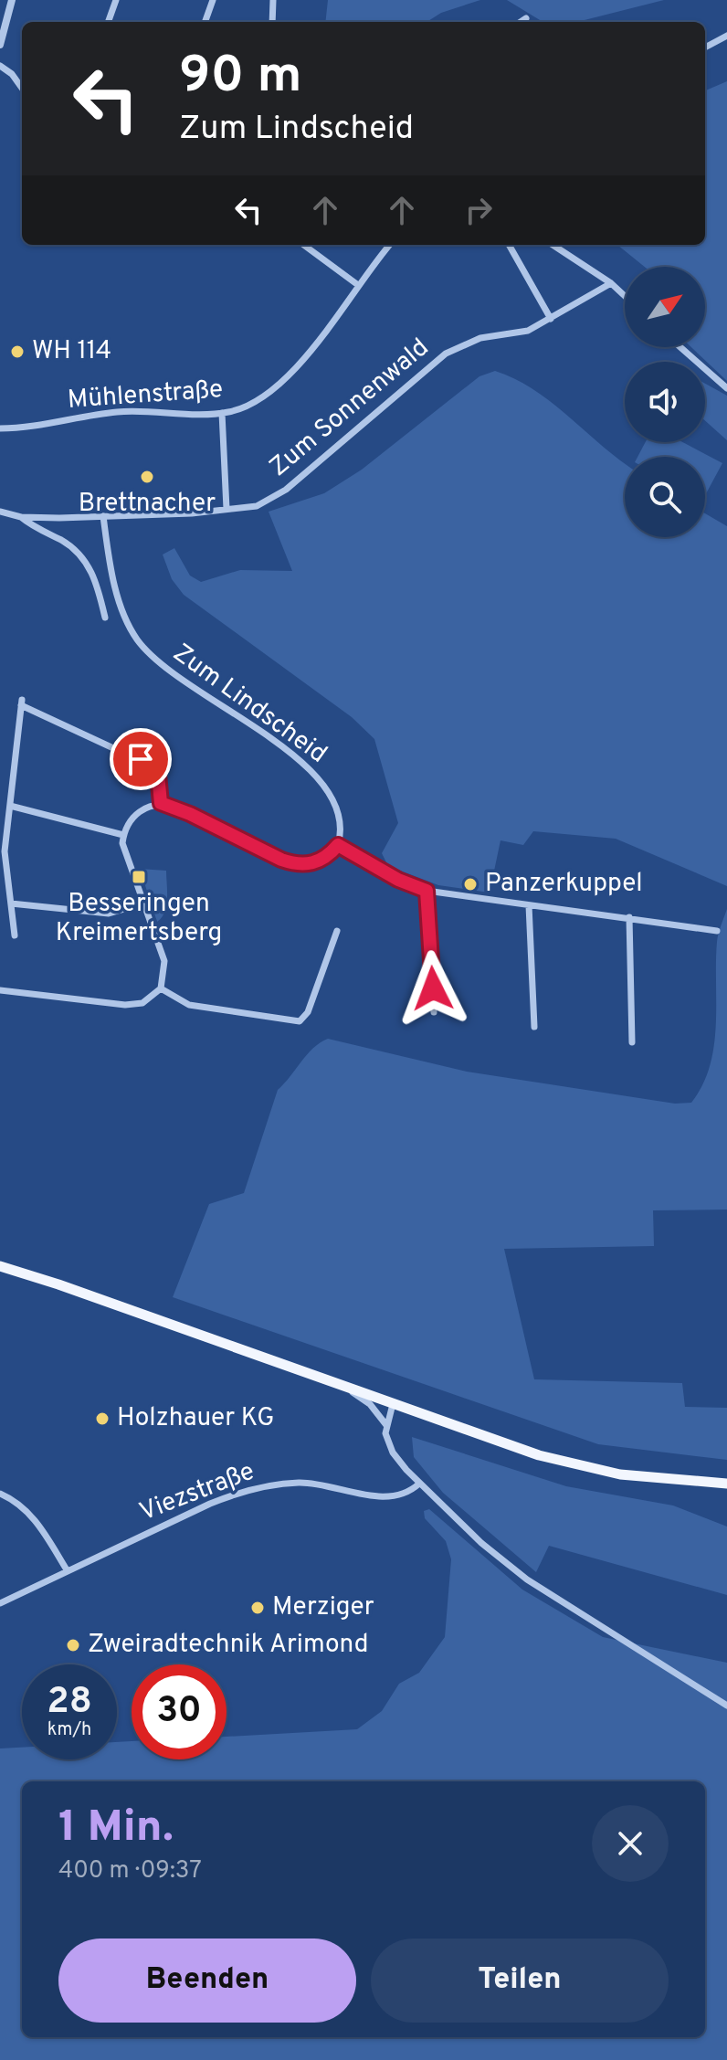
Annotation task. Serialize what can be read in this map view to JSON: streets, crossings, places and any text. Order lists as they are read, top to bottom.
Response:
{
  "streets": {
    "street": [
      "Mühlenstraße",
      "Zum Sonnenwald",
      "Zum Lindscheid",
      "Viezstraße"
    ]
  },
  "crossings": [
    ["Zum Sonnenwald", "Zum Lindscheid"]
  ],
  "places": {
    "other": [
      "WH 114",
      "Brettnacher",
      "Panzerkuppel",
      "Holzhauer KG",
      "Merziger",
      "Zweiradtechnik Arimond"
    ],
    "transit": ["Besseringen Kreimertsberg"]
  },
  "north": "top right",
  "page": {
    "turn": ["90 m", "Zum Lindscheid"],
    "speed": "28 km/h",
    "limit": "30",
    "heading": ["1 Min.", "400 m · 09:37"],
    "buttons": ["Beenden", "Teilen"]
  }
}
